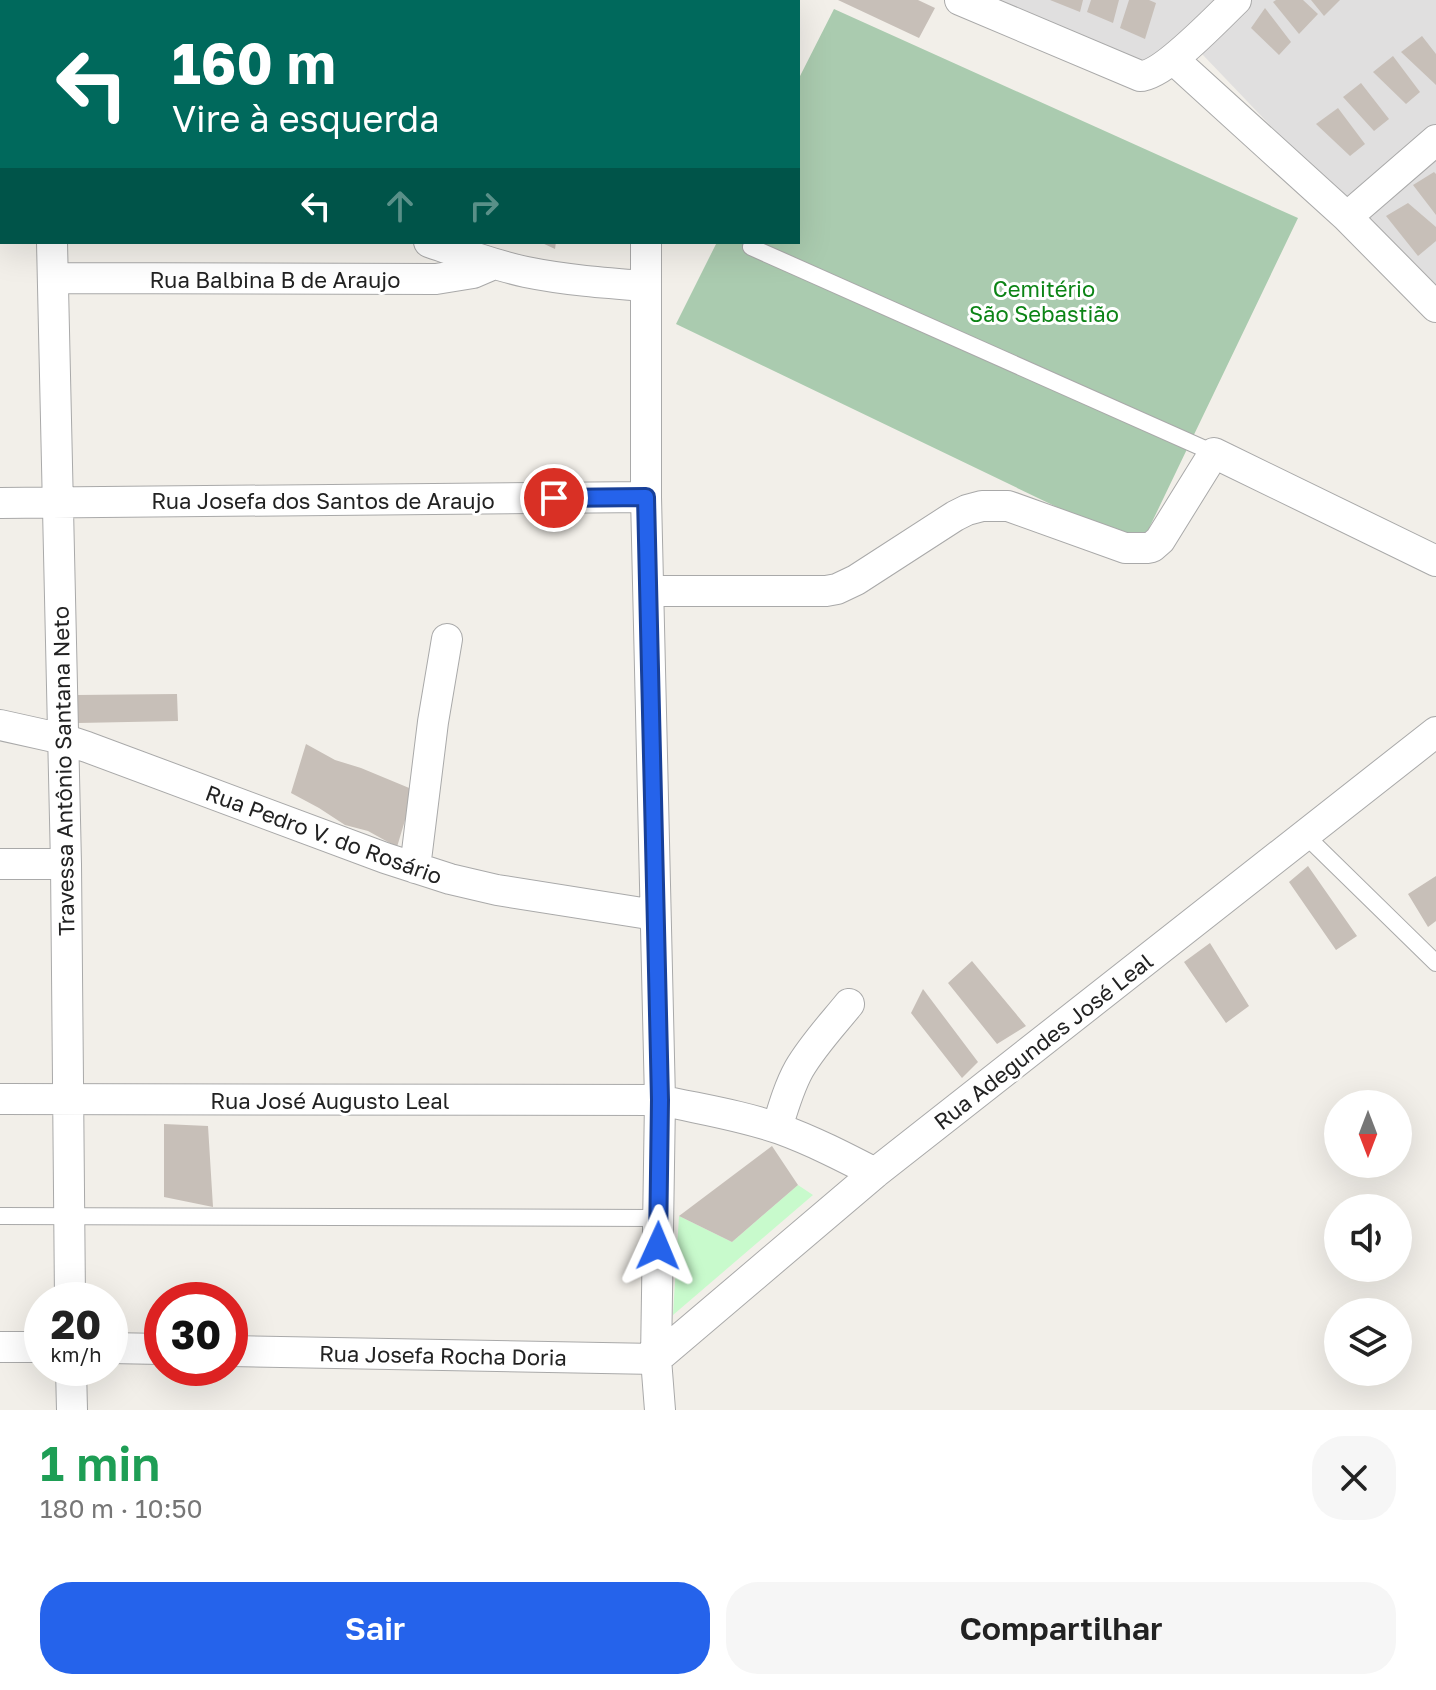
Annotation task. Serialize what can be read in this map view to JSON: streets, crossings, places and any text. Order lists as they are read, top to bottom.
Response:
{
  "streets": {
    "street": [
      "Rua Balbina B de Araujo",
      "Rua Josefa dos Santos de Araujo",
      "Travessa Antônio Santana Neto",
      "Rua Pedro V. do Rosário",
      "Rua Adegundes José Leal",
      "Rua José Augusto Leal",
      "Rua Josefa Rocha Doria"
    ]
  },
  "crossings": [
    ["Rua Balbina B de Araujo", "Travessa Antônio Santana Neto"],
    ["Rua Josefa dos Santos de Araujo", "Travessa Antônio Santana Neto"],
    ["Travessa Antônio Santana Neto", "Rua Pedro V. do Rosário"],
    ["Travessa Antônio Santana Neto", "Rua José Augusto Leal"],
    ["Rua Adegundes José Leal", "Rua José Augusto Leal"],
    ["Rua Adegundes José Leal", "Rua Josefa Rocha Doria"]
  ],
  "parks": ["Cemitério São Sebastião"],
  "north": "bottom",
  "page": {
    "turn": ["160 m", "Vire à esquerda"],
    "speed": "20 km/h",
    "limit": "30",
    "heading": ["1 min", "180 m · 10:50"],
    "buttons": ["Sair", "Compartilhar"]
  }
}
